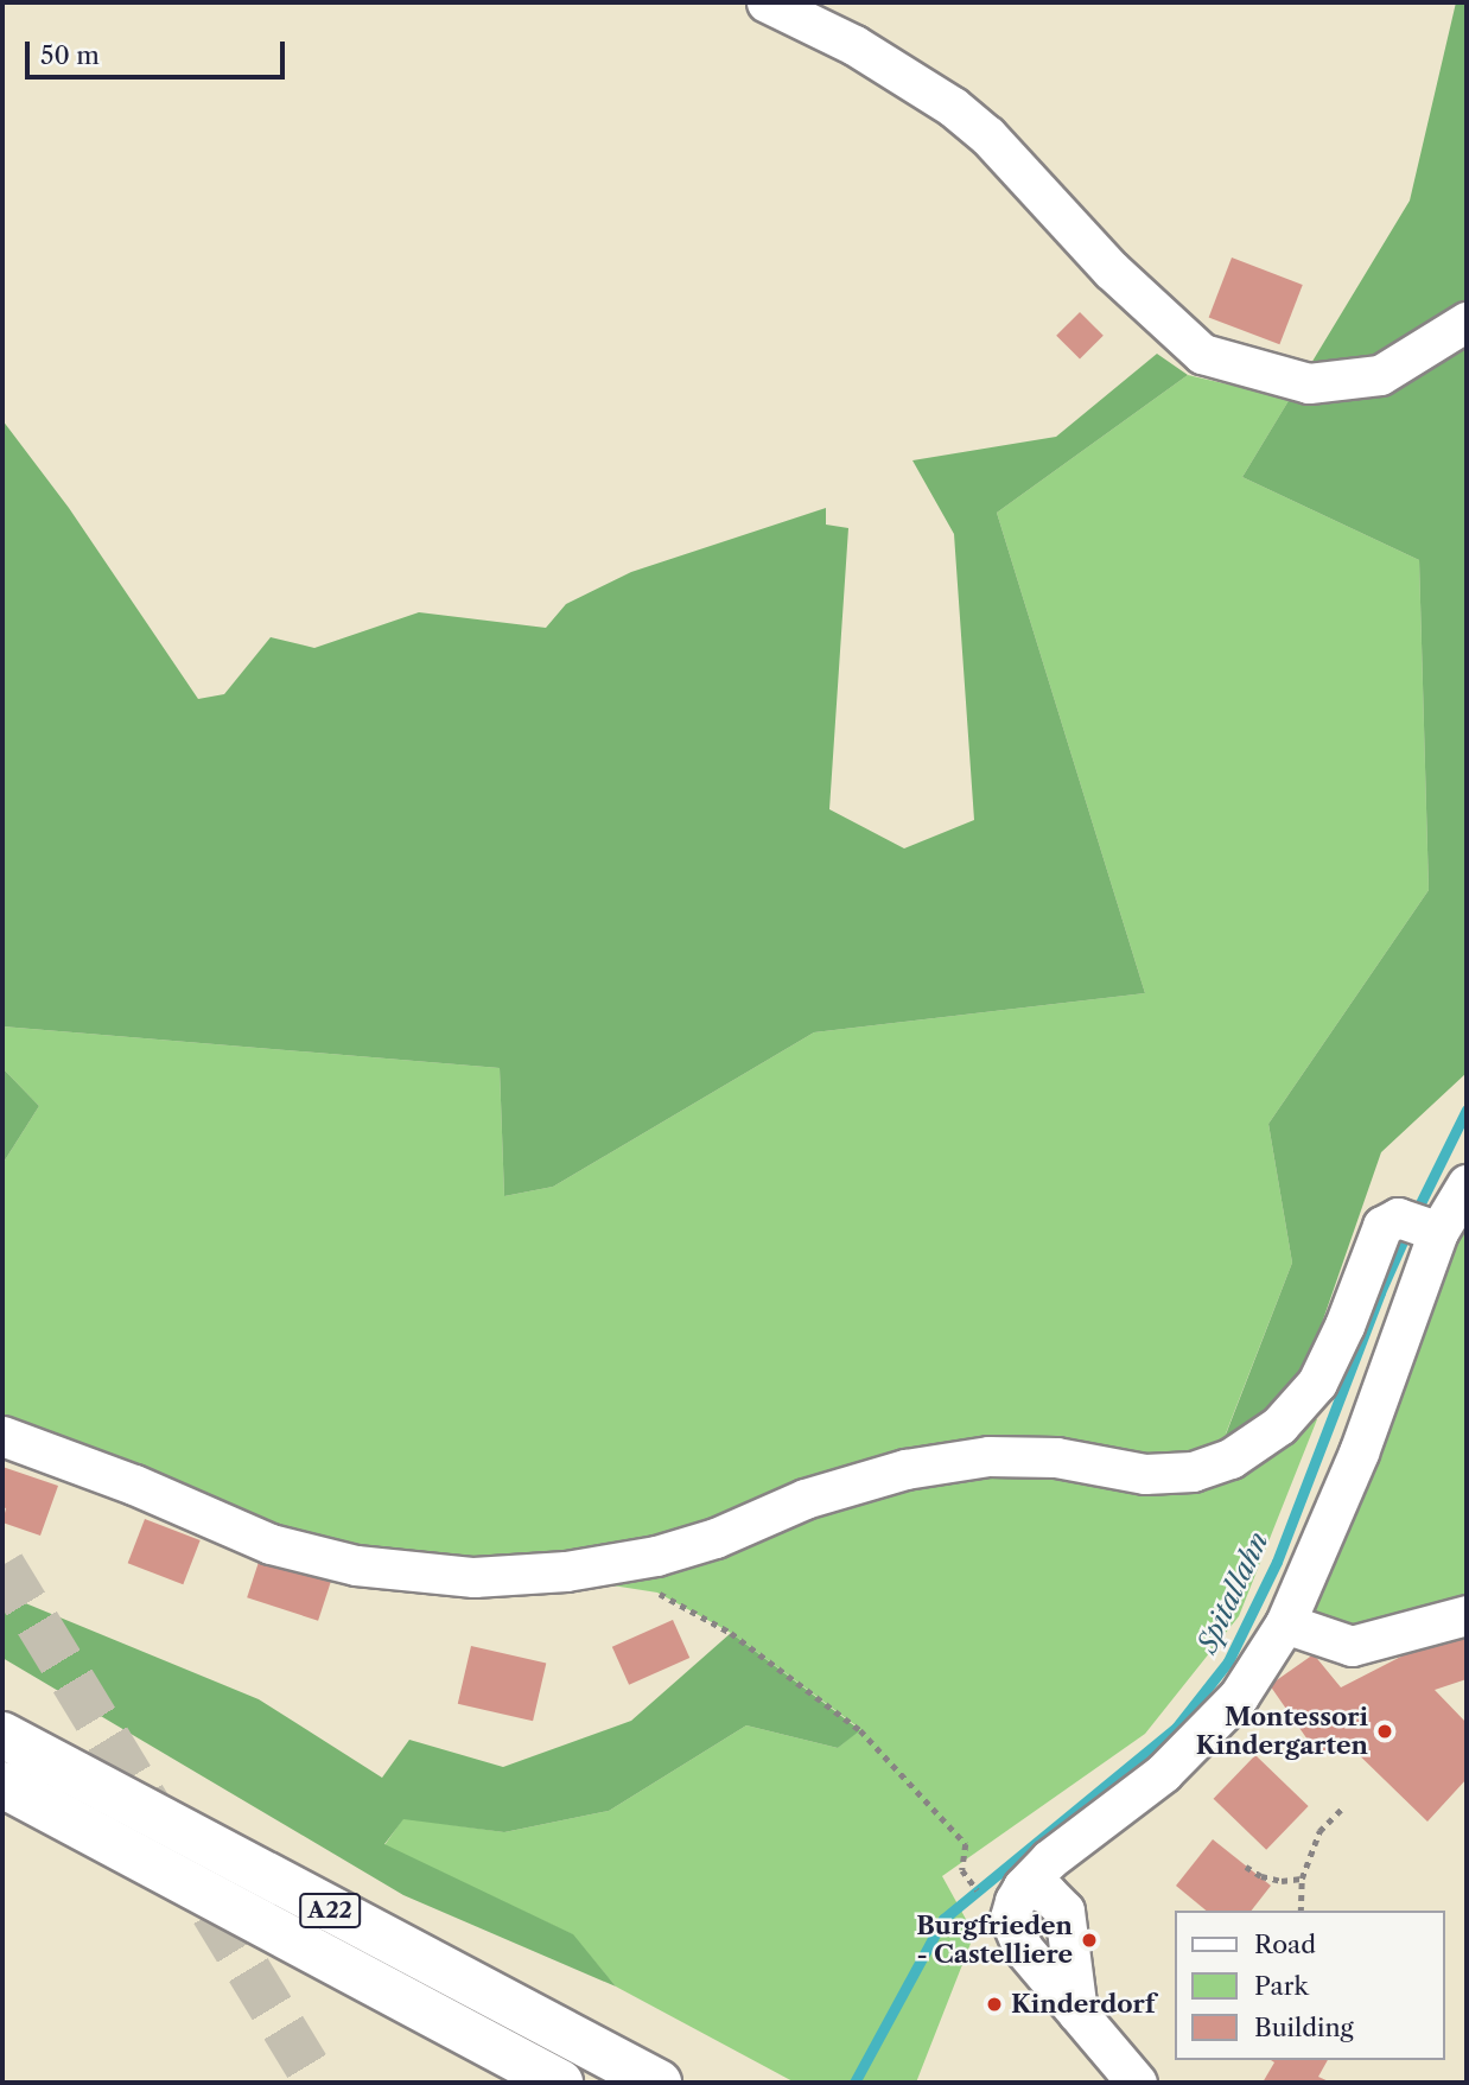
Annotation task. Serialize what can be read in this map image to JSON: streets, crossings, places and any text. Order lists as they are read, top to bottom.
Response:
{
  "streets": {
    "highway": ["A22"]
  },
  "water": ["Spitallahn"],
  "places": ["Montessori Kindergarten", "Burgfrieden - Castelliere", "Kinderdorf"],
  "legend": ["Road", "Park", "Building"],
  "scale_bar": "50 m"
}
